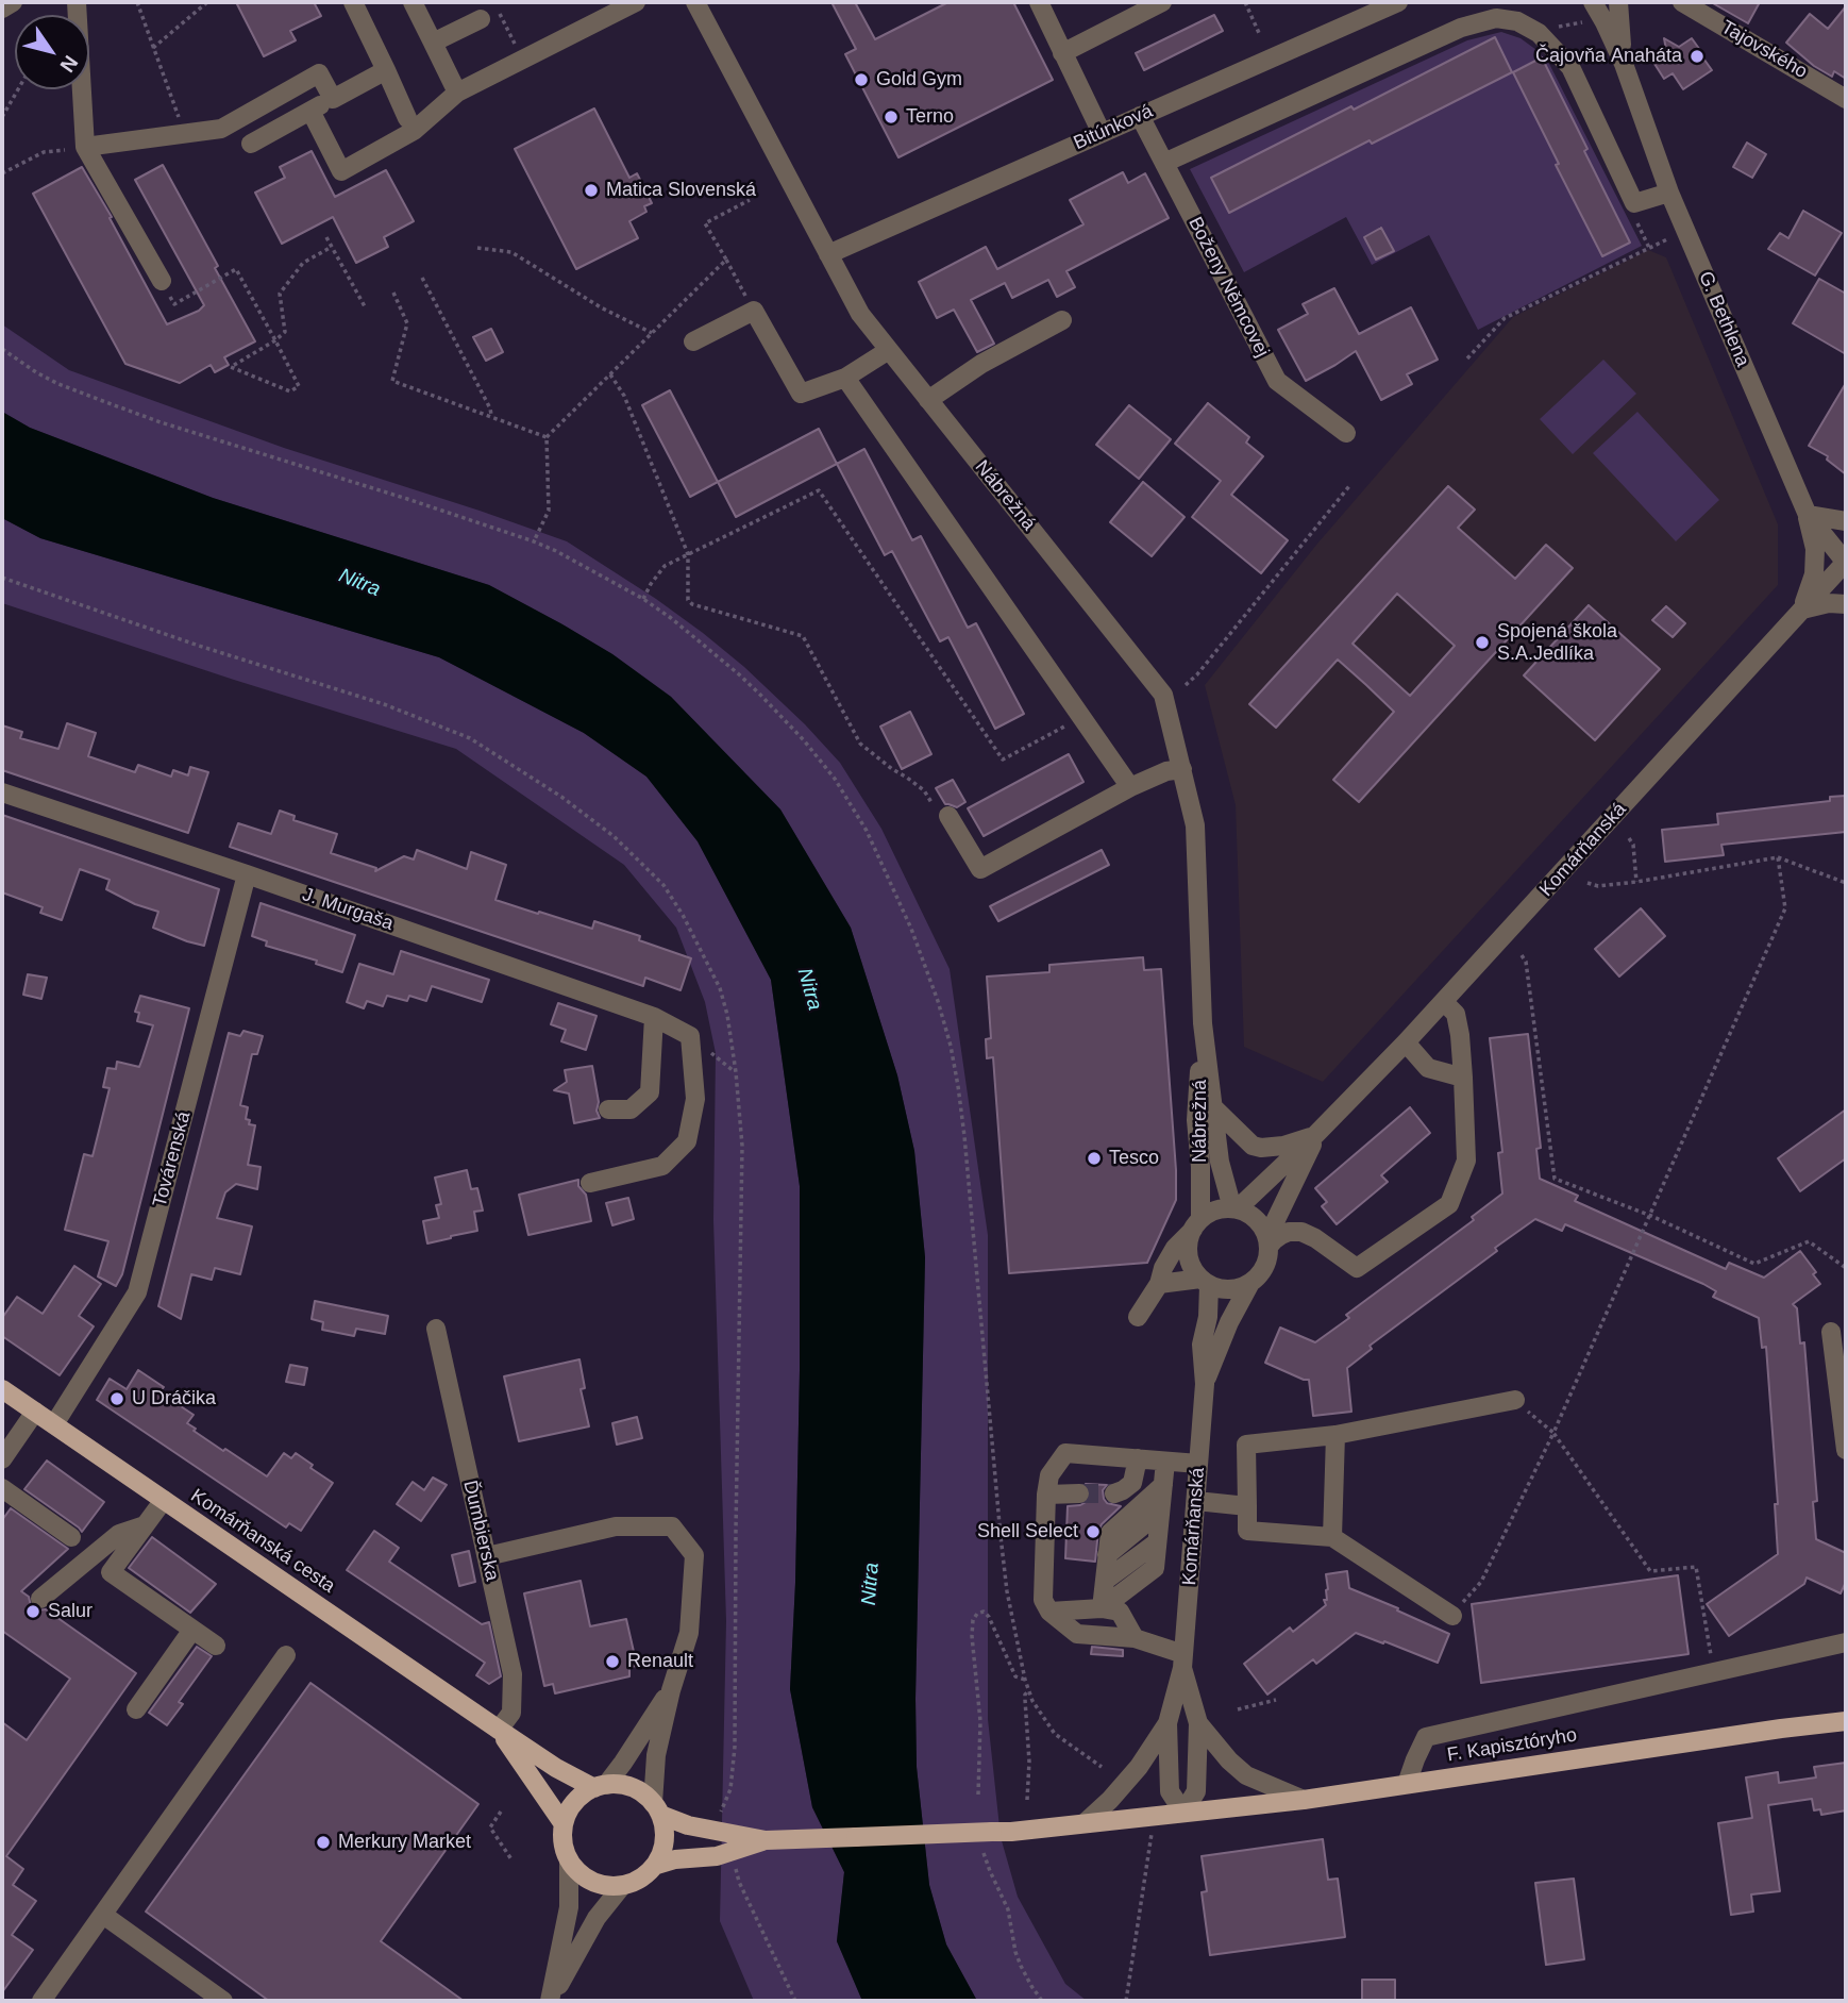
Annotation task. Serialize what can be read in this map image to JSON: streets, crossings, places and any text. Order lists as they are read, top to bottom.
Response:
{
  "streets": {
    "main road": ["Komárňanská cesta", "F. Kapisztóryho"],
    "street": [
      "Tajovského",
      "Bitúnková",
      "Boženy Němcovej",
      "G. Bethlena",
      "Nábrežná",
      "Komárňanská",
      "J. Murgaša",
      "Továrenská",
      "Ďumbierska"
    ]
  },
  "crossings": [
    ["Bitúnková", "Boženy Němcovej"],
    ["Bitúnková", "Nábrežná"],
    ["G. Bethlena", "Komárňanská"],
    ["Nábrežná", "Komárňanská"],
    ["J. Murgaša", "Továrenská"],
    ["Továrenská", "Komárňanská cesta"],
    ["Ďumbierska", "Komárňanská cesta"]
  ],
  "water": ["Nitra"],
  "places": [
    "Čajovňa Anaháta",
    "Gold Gym",
    "Terno",
    "Matica Slovenská",
    "Spojená škola S.A.Jedlíka",
    "Tesco",
    "U Dráčika",
    "Shell Select",
    "Salur",
    "Renault",
    "Merkury Market"
  ],
  "north": "bottom right"
}
